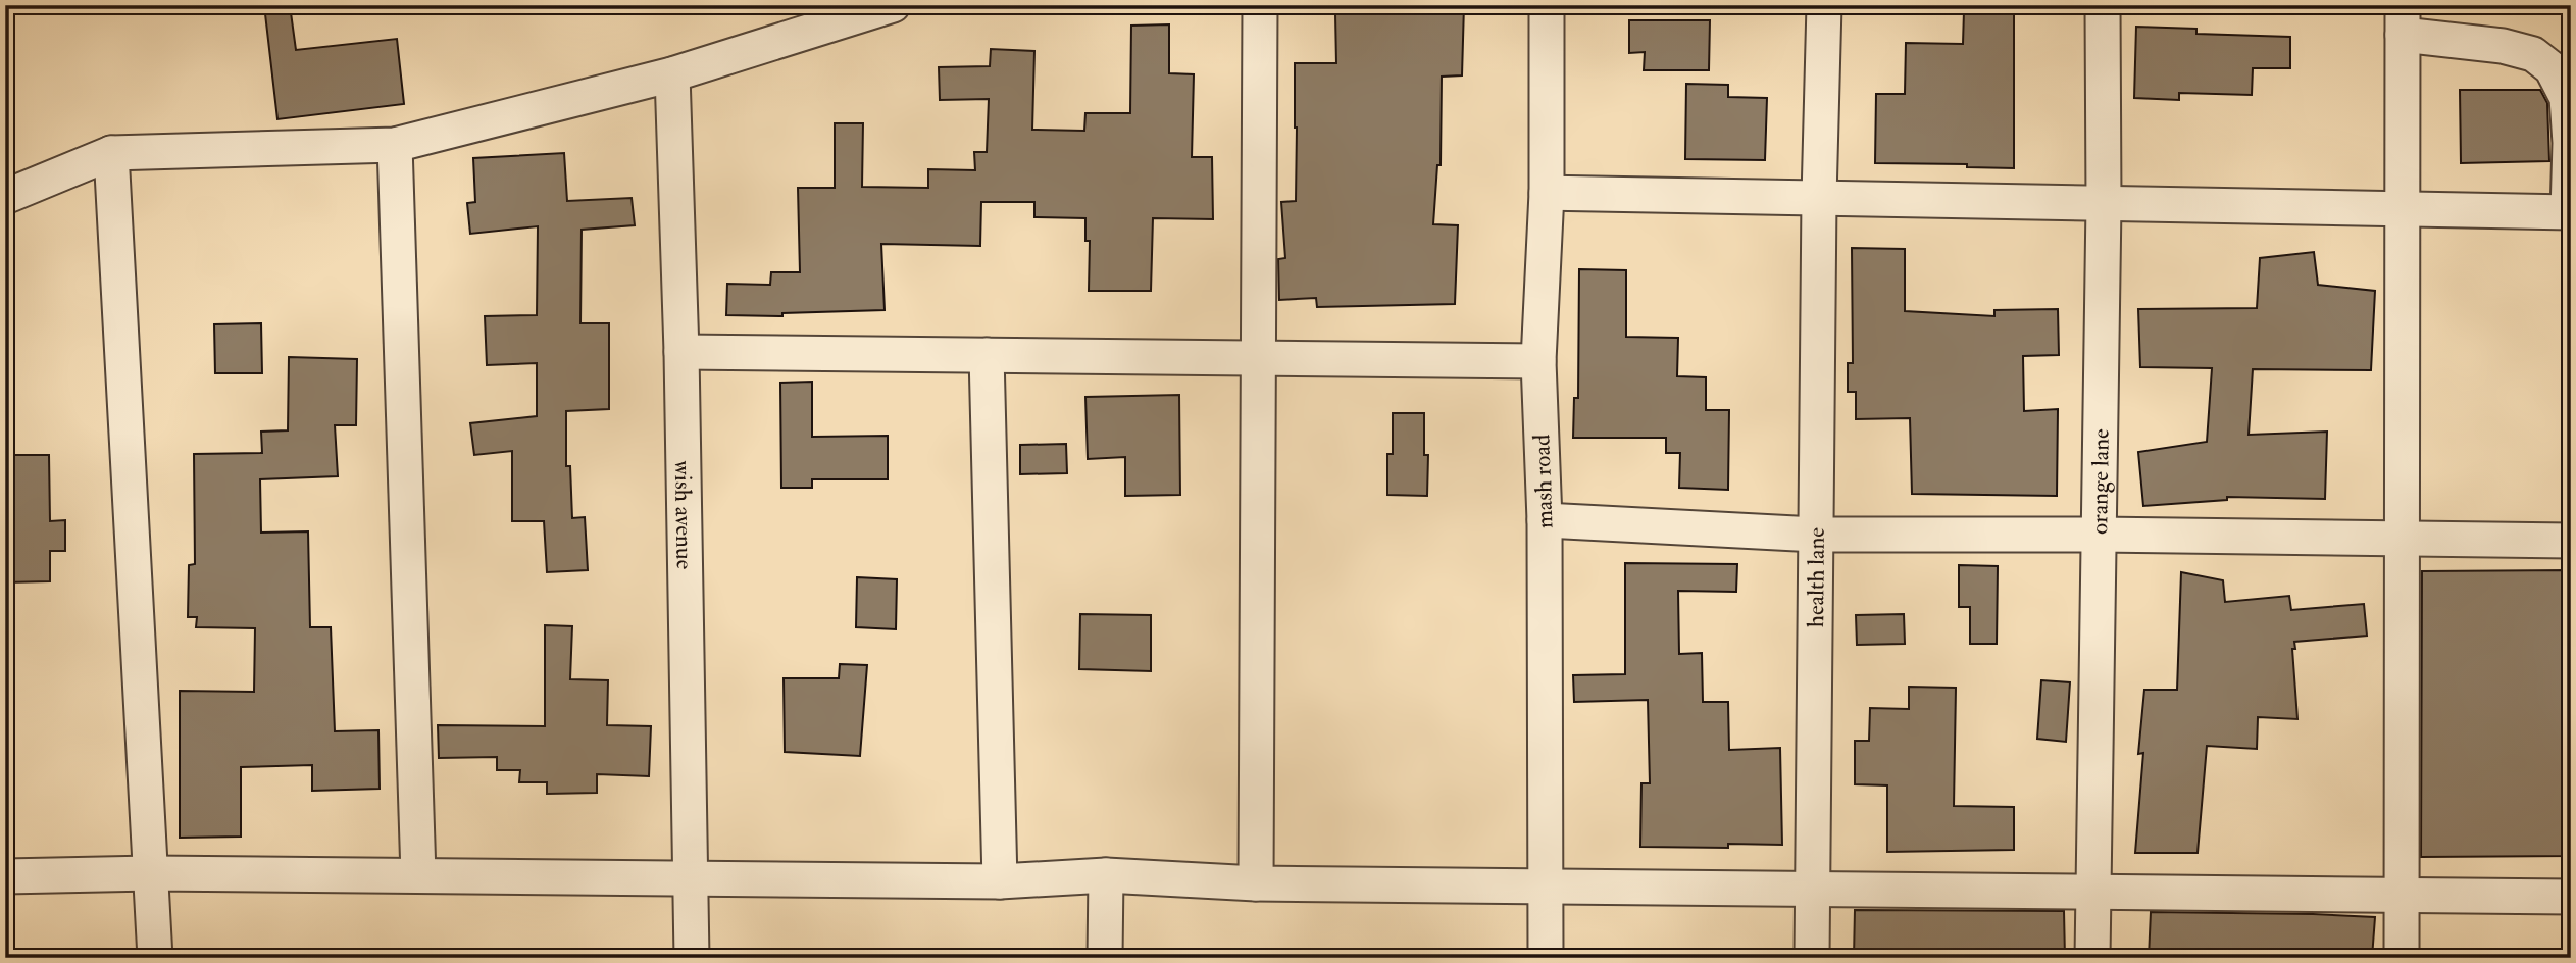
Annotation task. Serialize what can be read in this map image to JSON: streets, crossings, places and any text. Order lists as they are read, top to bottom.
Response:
{
  "streets": {
    "street": [
      "mash road",
      "orange lane",
      "wish avenue",
      "health lane"
    ]
  }
}
